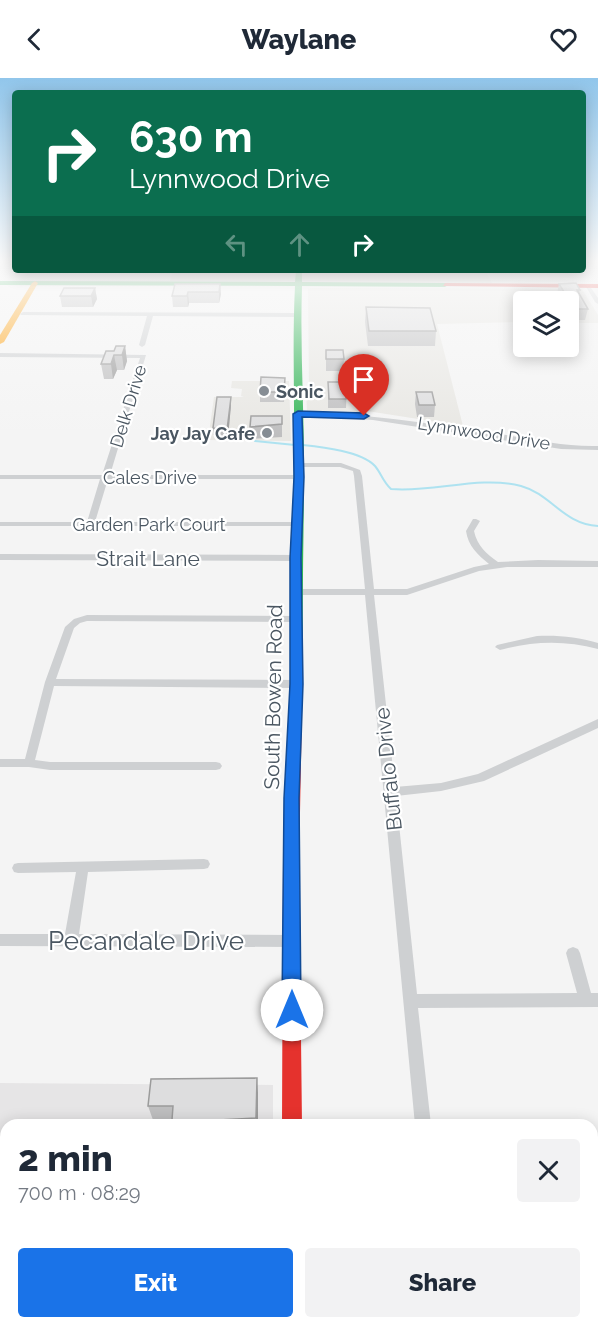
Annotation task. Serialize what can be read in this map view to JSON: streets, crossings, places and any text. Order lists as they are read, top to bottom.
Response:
{
  "streets": {
    "main road": ["South Bowen Road"],
    "street": [
      "Delk Drive",
      "Lynnwood Drive",
      "Cales Drive",
      "Garden Park Court",
      "Strait Lane",
      "Buffalo Drive",
      "Pecandale Drive"
    ]
  },
  "crossings": [
    ["Delk Drive", "Cales Drive"],
    ["Delk Drive", "Garden Park Court"],
    ["Lynnwood Drive", "South Bowen Road"],
    ["Cales Drive", "South Bowen Road"],
    ["Cales Drive", "Buffalo Drive"],
    ["Garden Park Court", "South Bowen Road"],
    ["Strait Lane", "South Bowen Road"],
    ["South Bowen Road", "Buffalo Drive"],
    ["South Bowen Road", "Pecandale Drive"]
  ],
  "places": ["Sonic", "Jay Jay Cafe"],
  "page": {
    "header": "Waylane",
    "turn": ["630 m", "Lynnwood Drive"],
    "heading": ["2 min", "700 m · 08:29"],
    "buttons": ["Exit", "Share"]
  }
}
